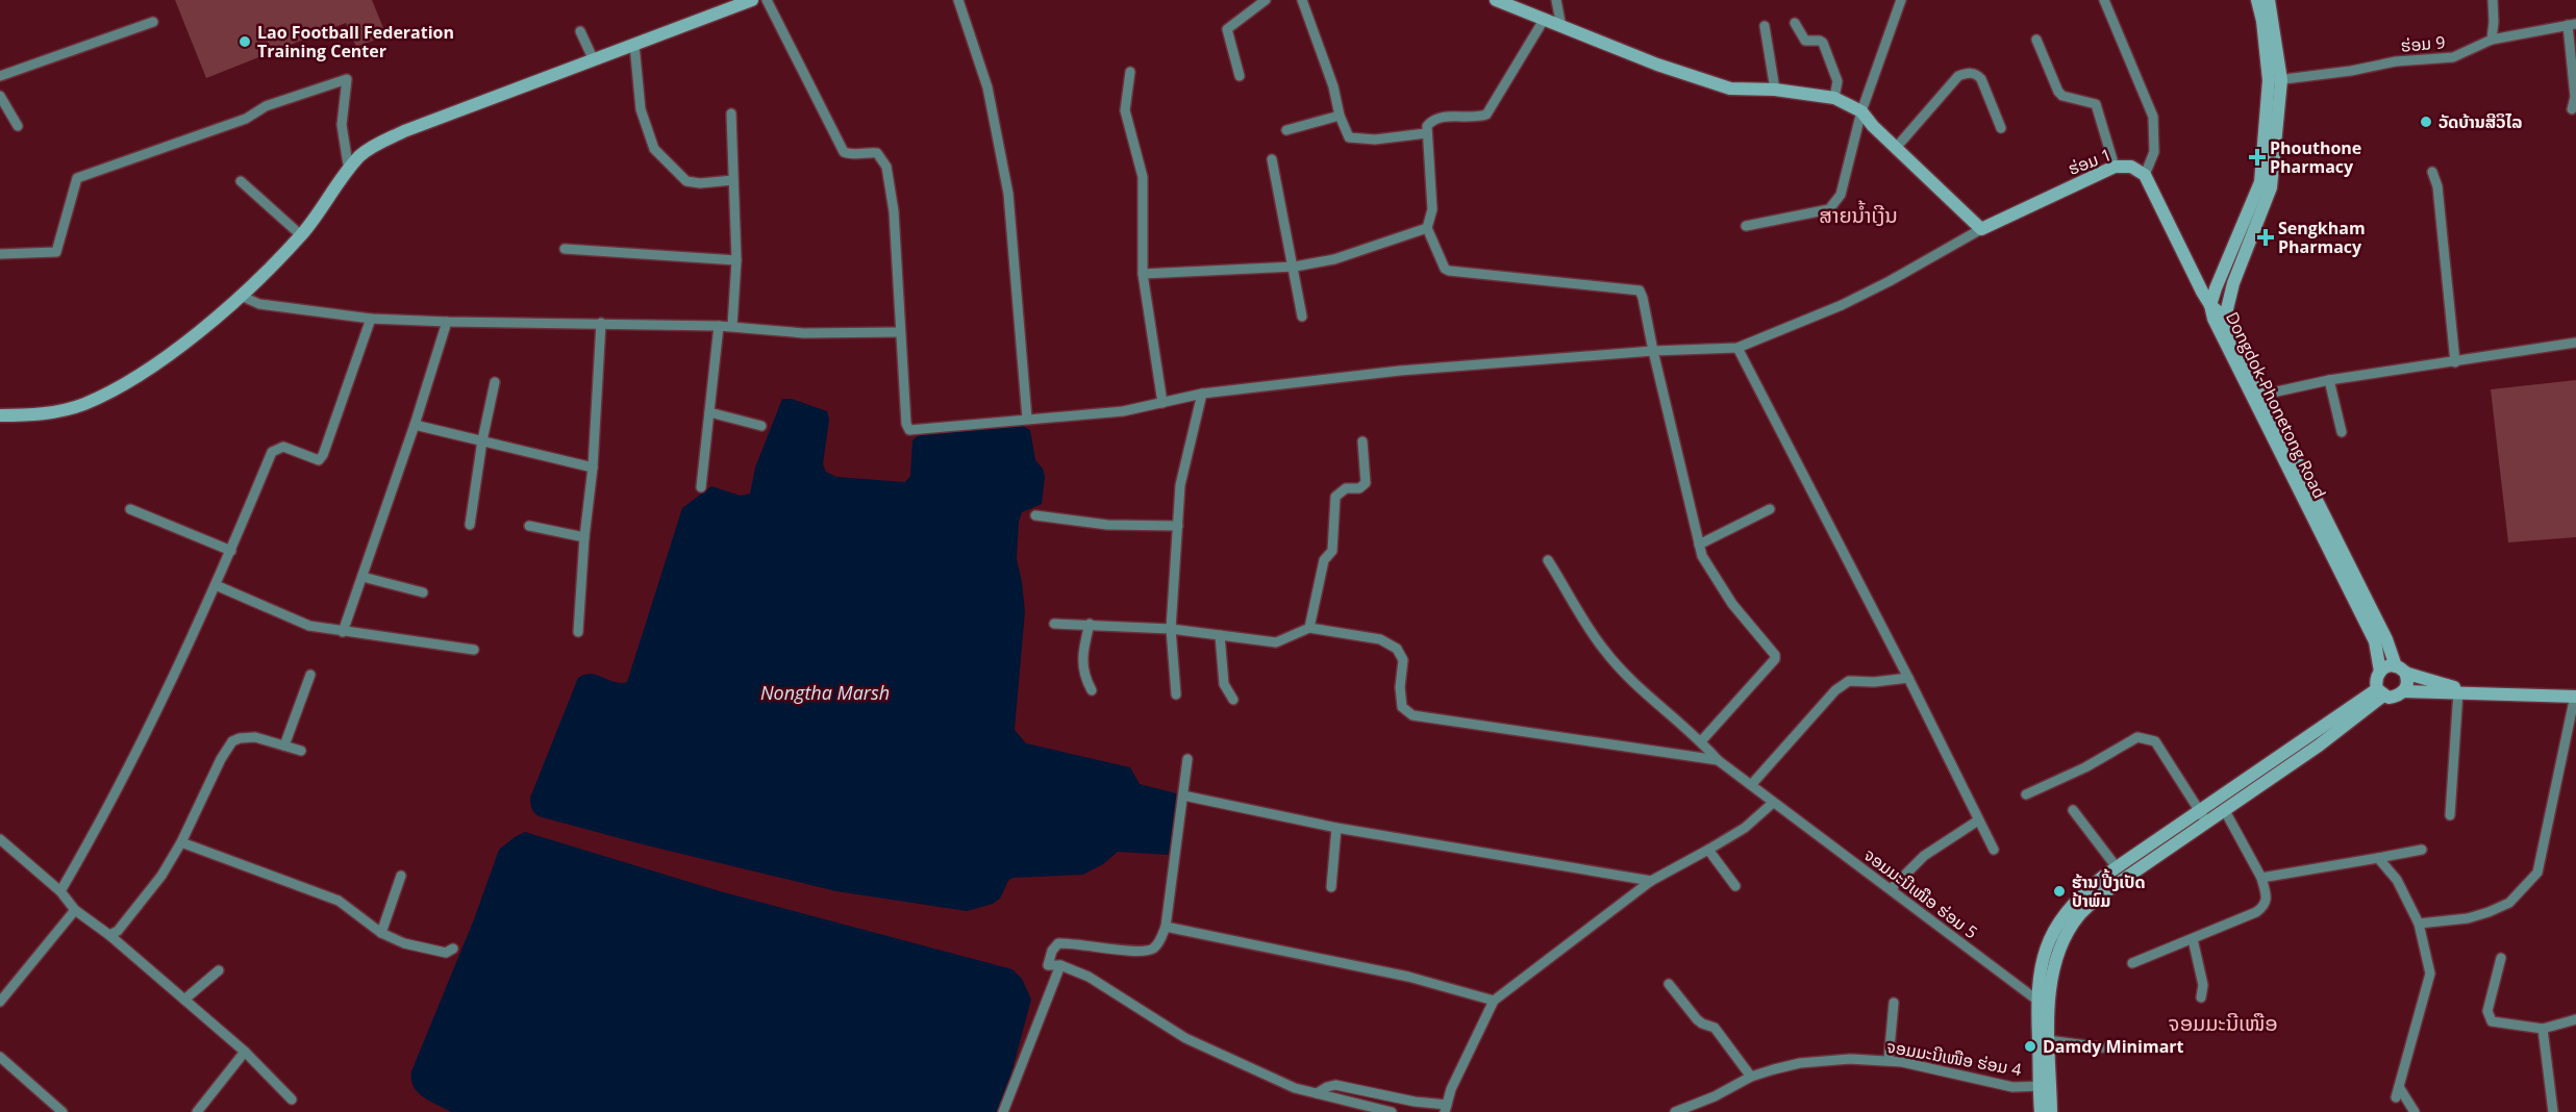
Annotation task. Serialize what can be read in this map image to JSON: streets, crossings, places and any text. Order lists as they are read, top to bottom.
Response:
{
  "streets": {
    "main road": ["ຮ່ອມ 1", "Dongdok-Phonetong Road"],
    "street": ["ຮ່ອມ 9", "ຈອມມະນີເໜືອ ຮ່ອມ 5", "ຈອມມະນີເໜືອ ຮ່ອມ 4"]
  },
  "crossings": [
    ["ຮ່ອມ 9", "Dongdok-Phonetong Road"]
  ],
  "districts": ["ສາຍນ້ຳເງີນ", "ຈອມມະນີເໜືອ"],
  "water": ["Nongtha Marsh"],
  "places": {
    "other": [
      "Lao Football Federation Training Center",
      "ວັດບ້ານສີວິໄລ",
      "ຮ້ານ ປີ້ງເປັດ ປ້າພົມ",
      "Damdy Minimart"
    ],
    "health": ["Phouthone Pharmacy", "Sengkham Pharmacy"]
  }
}
